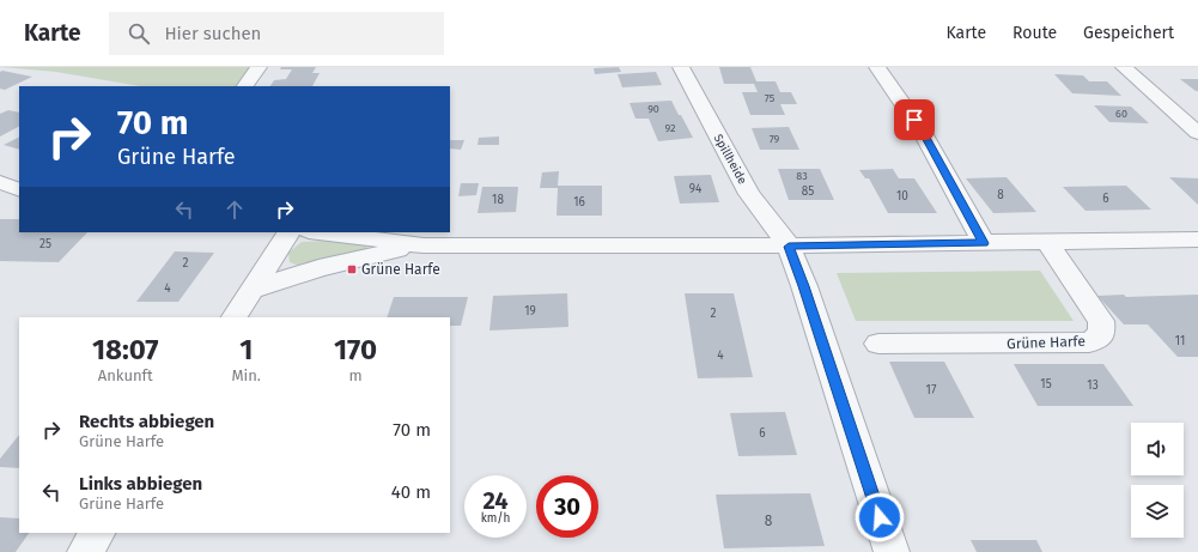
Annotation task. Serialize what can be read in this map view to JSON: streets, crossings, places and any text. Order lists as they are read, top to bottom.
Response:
{
  "streets": {
    "street": ["Spillheide", "Grüne Harfe"]
  },
  "places": {
    "transit": ["Grüne Harfe"]
  },
  "house_numbers": [
    "75",
    "90",
    "60",
    "92",
    "79",
    "83",
    "94",
    "85",
    "8",
    "10",
    "6",
    "18",
    "16",
    "25",
    "2",
    "4",
    "19",
    "2",
    "11",
    "4",
    "15",
    "13",
    "17",
    "6",
    "8"
  ],
  "page": {
    "header": "Karte",
    "search": "Hier suchen",
    "nav": ["Karte", "Route", "Gespeichert"],
    "turn": ["70 m", "Grüne Harfe"],
    "eta": [
      "18:07",
      "Ankunft",
      "1",
      "Min.",
      "170",
      "m"
    ],
    "list": [
      {
        "name": "Rechts abbiegen",
        "note": "Grüne Harfe",
        "value": "70 m"
      },
      {
        "name": "Links abbiegen",
        "note": "Grüne Harfe",
        "value": "40 m"
      }
    ],
    "speed": "24 km/h",
    "limit": "30"
  }
}
